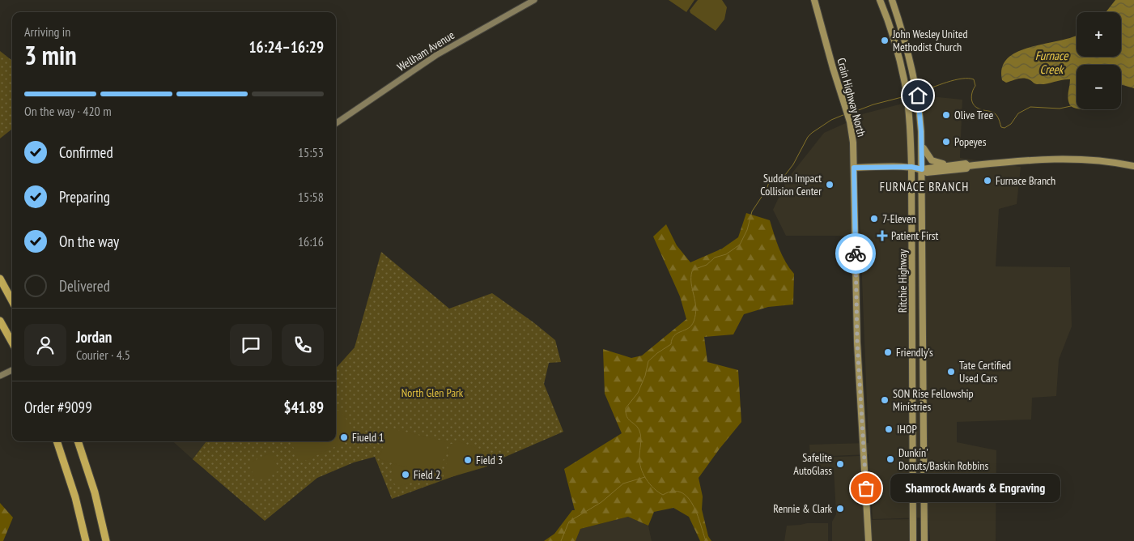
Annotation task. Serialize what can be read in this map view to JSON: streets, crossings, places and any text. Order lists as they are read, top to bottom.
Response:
{
  "streets": {
    "main road": ["Crain Highway North", "Ritchie Highway"],
    "street": ["Wellham Avenue"]
  },
  "districts": ["FURNACE BRANCH"],
  "water": ["Furnace Creek"],
  "parks": ["North Glen Park"],
  "places": {
    "other": [
      "John Wesley United Methodist Church",
      "Olive Tree",
      "Popeyes",
      "Furnace Branch",
      "Sudden Impact Collision Center",
      "7-Eleven",
      "Friendly's",
      "Tate Certified Used Cars",
      "SON Rise Fellowship Ministries",
      "IHOP",
      "Fiueld 1",
      "Dunkin' Donuts/Baskin Robbins",
      "Field 3",
      "Safelite AutoGlass",
      "Field 2",
      "Shamrock Awards & Engraving",
      "Rennie & Clark"
    ],
    "health": ["Patient First"]
  },
  "page": {
    "map_buttons": ["+", "−"],
    "heading": ["3 min", "Arriving in", "16:24–16:29"],
    "panel": [
      "Jordan",
      "Courier · 4.5",
      "Order #9099",
      "$41.89"
    ],
    "bar": "On the way · 420 m",
    "list": [
      ["Confirmed", "15:53"],
      ["Preparing", "15:58"],
      ["On the way", "16:16"],
      "Delivered"
    ],
    "bubble": "Shamrock Awards & Engraving"
  }
}
